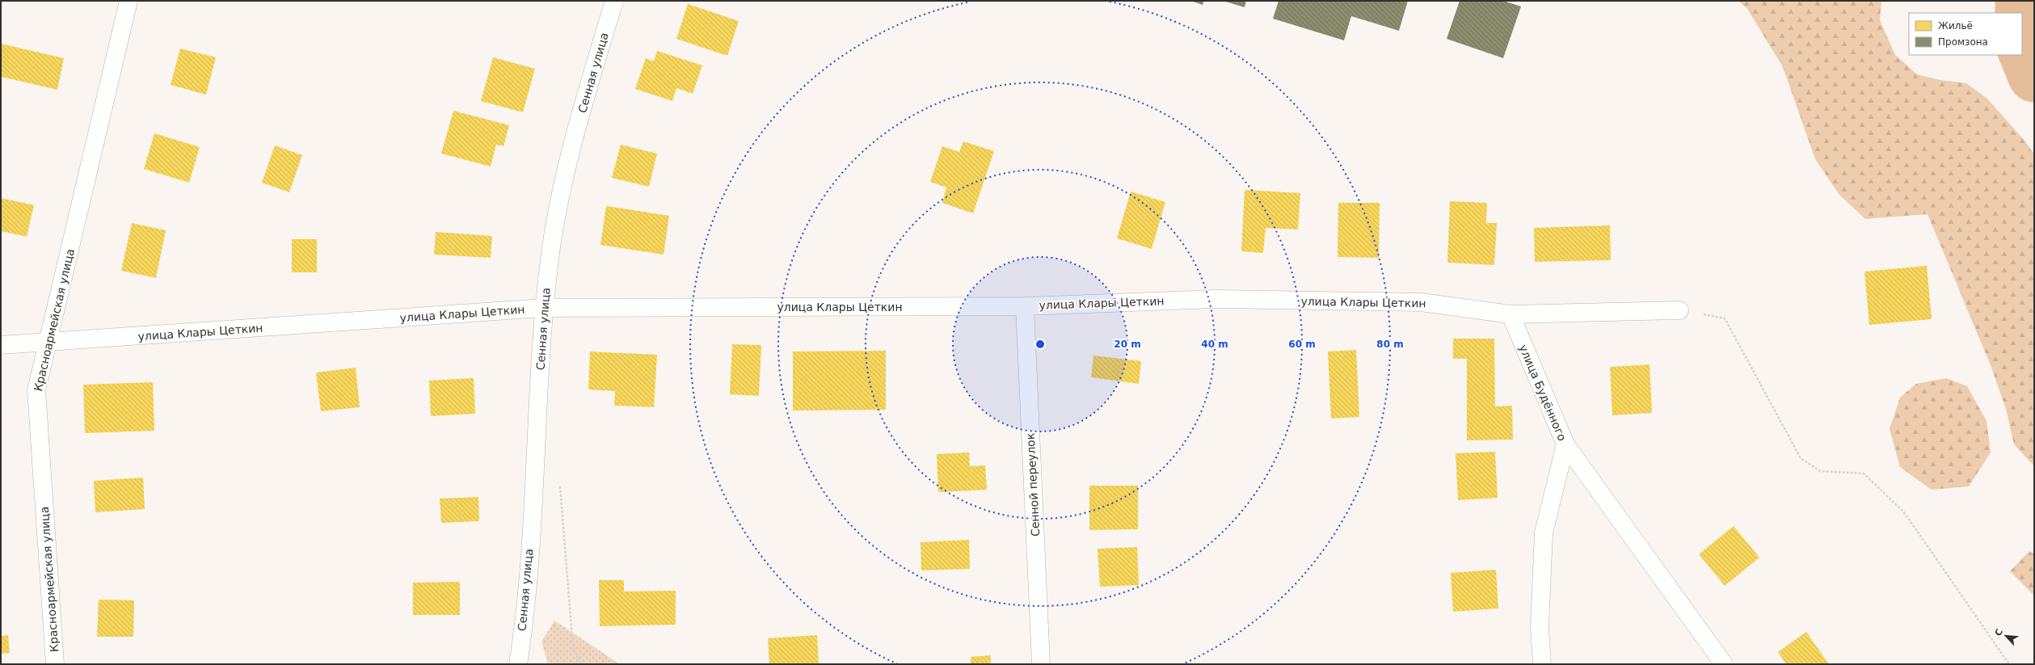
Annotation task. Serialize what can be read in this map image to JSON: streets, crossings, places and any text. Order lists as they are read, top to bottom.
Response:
{
  "streets": {
    "street": [
      "Сенная улица",
      "улица Клары Цеткин",
      "Красноармейская улица",
      "улица Будённого",
      "Сенной переулок"
    ]
  },
  "crossings": [
    ["Сенная улица", "улица Клары Цеткин"],
    ["улица Клары Цеткин", "Красноармейская улица"],
    ["улица Клары Цеткин", "улица Будённого"],
    ["улица Клары Цеткин", "Сенной переулок"]
  ],
  "legend": ["Жильё", "Промзона"],
  "north": "top left",
  "rings": [
    "20 m",
    "40 m",
    "60 m",
    "80 m"
  ]
}
